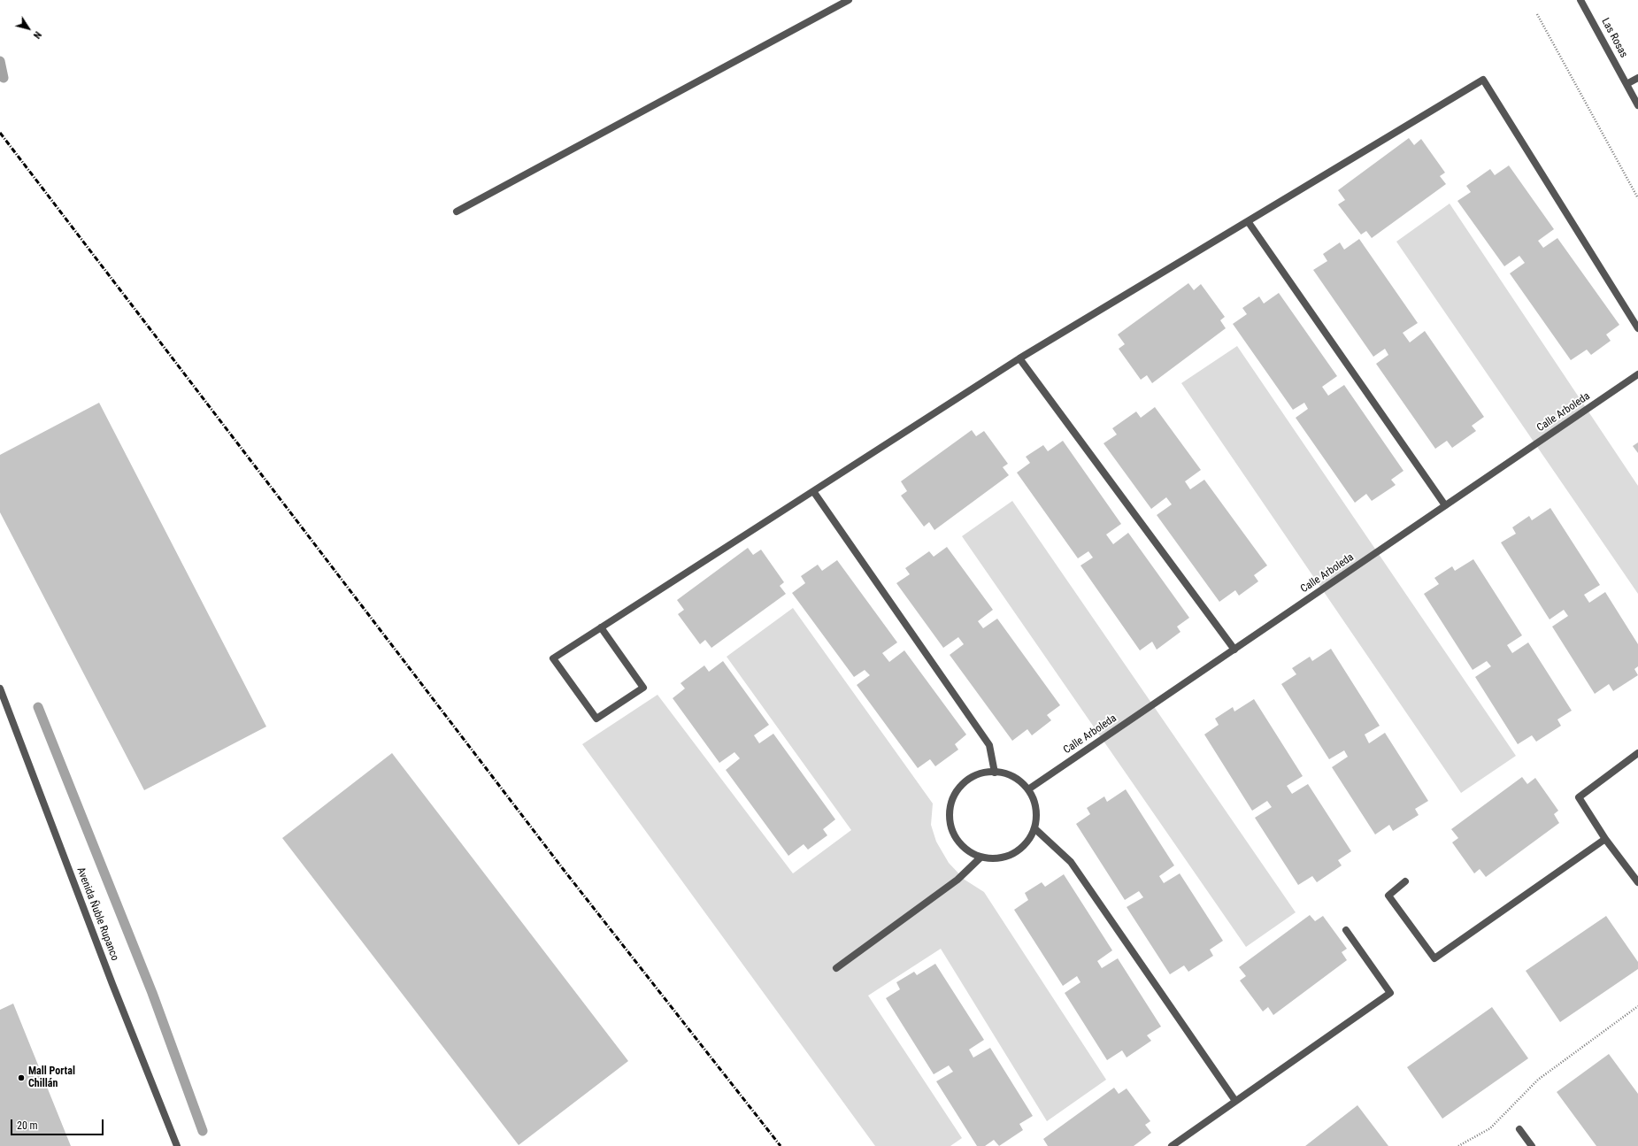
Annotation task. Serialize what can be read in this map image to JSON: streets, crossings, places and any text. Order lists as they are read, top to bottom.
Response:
{
  "streets": {
    "street": ["Las Rosas", "Calle Arboleda", "Avenida Ñuble Rupanco"]
  },
  "places": ["Mall Portal Chillán"],
  "scale_bar": "20 m",
  "north": "bottom right"
}
